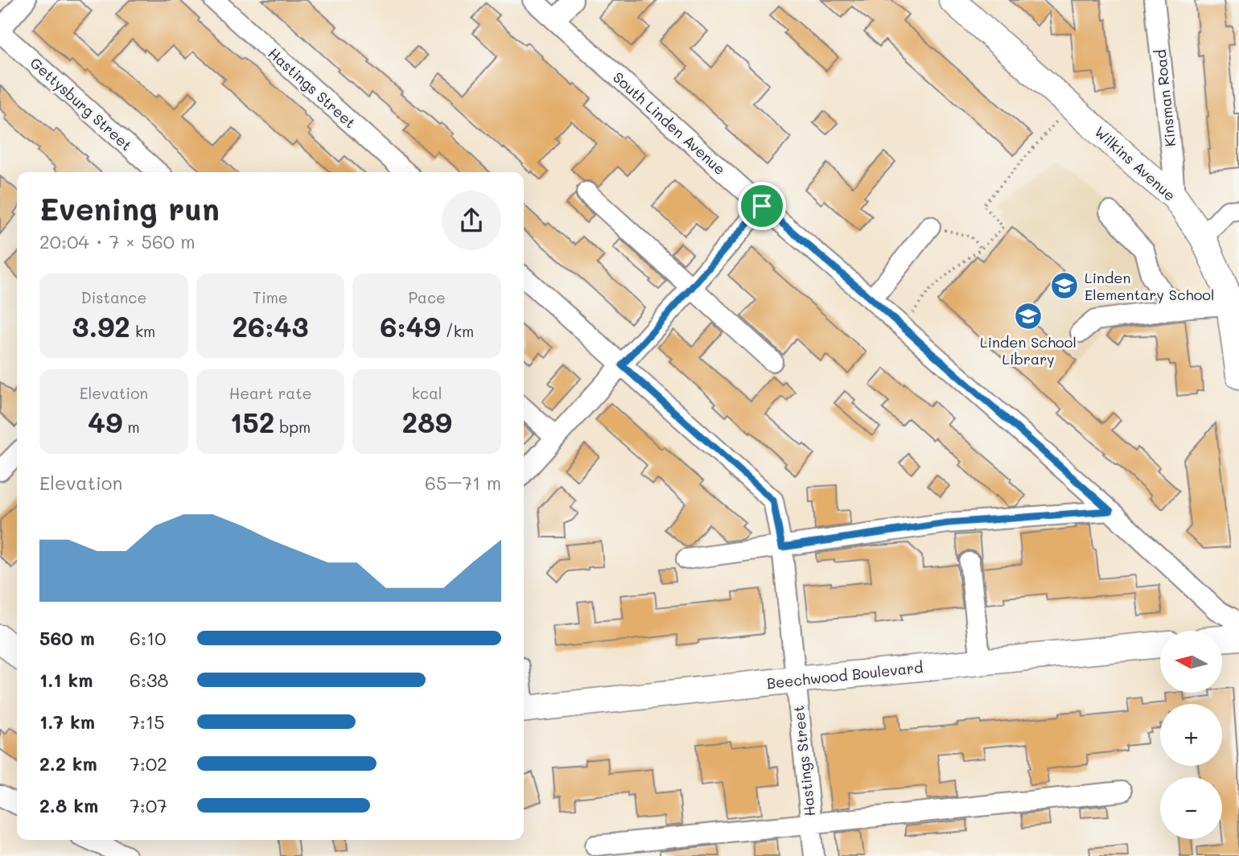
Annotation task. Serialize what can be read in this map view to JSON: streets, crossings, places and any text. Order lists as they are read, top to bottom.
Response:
{
  "streets": {
    "main road": ["Wilkins Avenue", "Beechwood Boulevard"],
    "street": [
      "Hastings Street",
      "Kinsman Road",
      "Gettysburg Street",
      "South Linden Avenue"
    ]
  },
  "crossings": [
    ["Hastings Street", "Beechwood Boulevard"],
    ["Kinsman Road", "Wilkins Avenue"]
  ],
  "places": {
    "school or university": ["Linden Elementary School", "Linden School Library"]
  },
  "north": "left",
  "page": {
    "heading": ["Evening run", "20:04 · 7 × 560 m"],
    "stats": [
      ["Distance", "3.92 km"],
      ["Time", "26:43"],
      ["Pace", "6:49 /km"],
      ["Elevation", "49 m"],
      ["Heart rate", "152 bpm"],
      ["kcal", "289"]
    ],
    "chart": ["Elevation", "65–71 m"],
    "list": [
      {
        "name": "560 m",
        "note": "6:10"
      },
      {
        "name": "1.1 km",
        "note": "6:38"
      },
      {
        "name": "1.7 km",
        "note": "7:15"
      },
      {
        "name": "2.2 km",
        "note": "7:02"
      },
      {
        "name": "2.8 km",
        "note": "7:07"
      }
    ],
    "map_buttons": ["+", "−"]
  }
}
